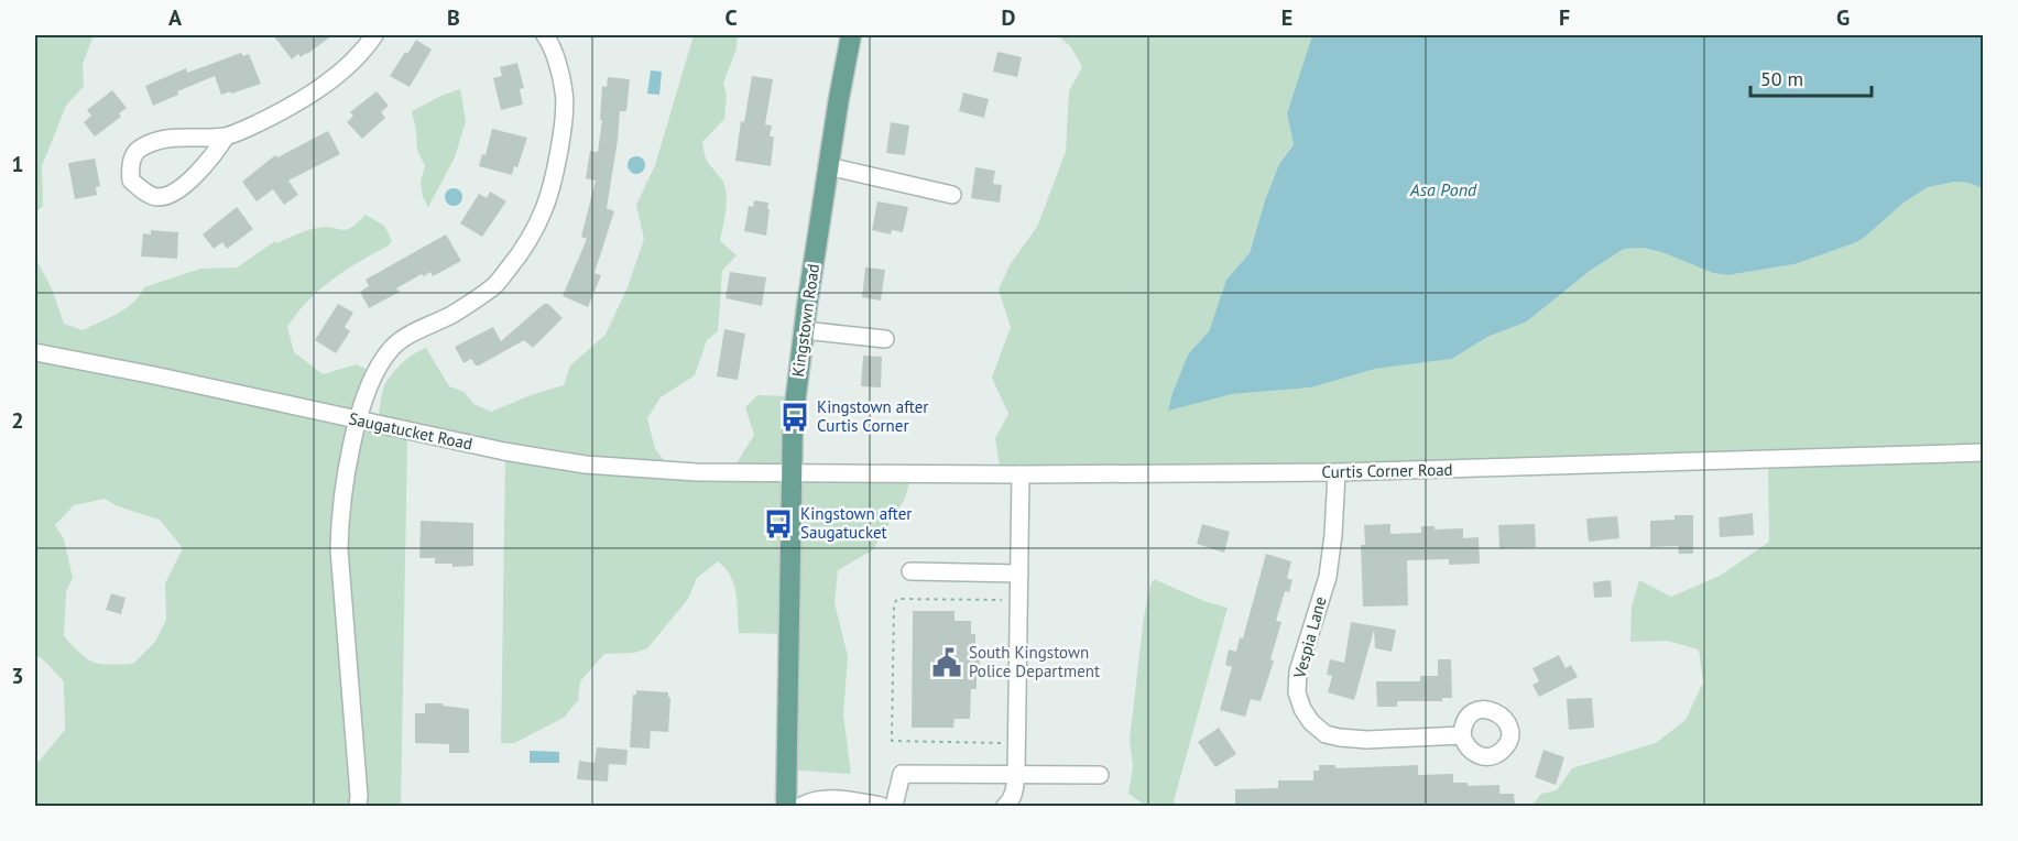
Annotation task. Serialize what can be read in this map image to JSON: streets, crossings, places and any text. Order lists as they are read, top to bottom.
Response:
{
  "streets": {
    "main road": ["Kingstown Road"],
    "street": ["Saugatucket Road", "Curtis Corner Road", "Vespia Lane"]
  },
  "crossings": [
    ["Kingstown Road", "Saugatucket Road"],
    ["Kingstown Road", "Curtis Corner Road"],
    ["Saugatucket Road", "Curtis Corner Road"],
    ["Curtis Corner Road", "Vespia Lane"]
  ],
  "water": ["Asa Pond"],
  "places": {
    "bus stop": ["Kingstown after Curtis Corner", "Kingstown after Saugatucket"],
    "public building": ["South Kingstown Police Department"]
  },
  "scale_bar": "50 m",
  "grid": {
    "columns": [
      "A",
      "B",
      "C",
      "D",
      "E",
      "F",
      "G"
    ],
    "rows": ["1", "2", "3"]
  }
}
